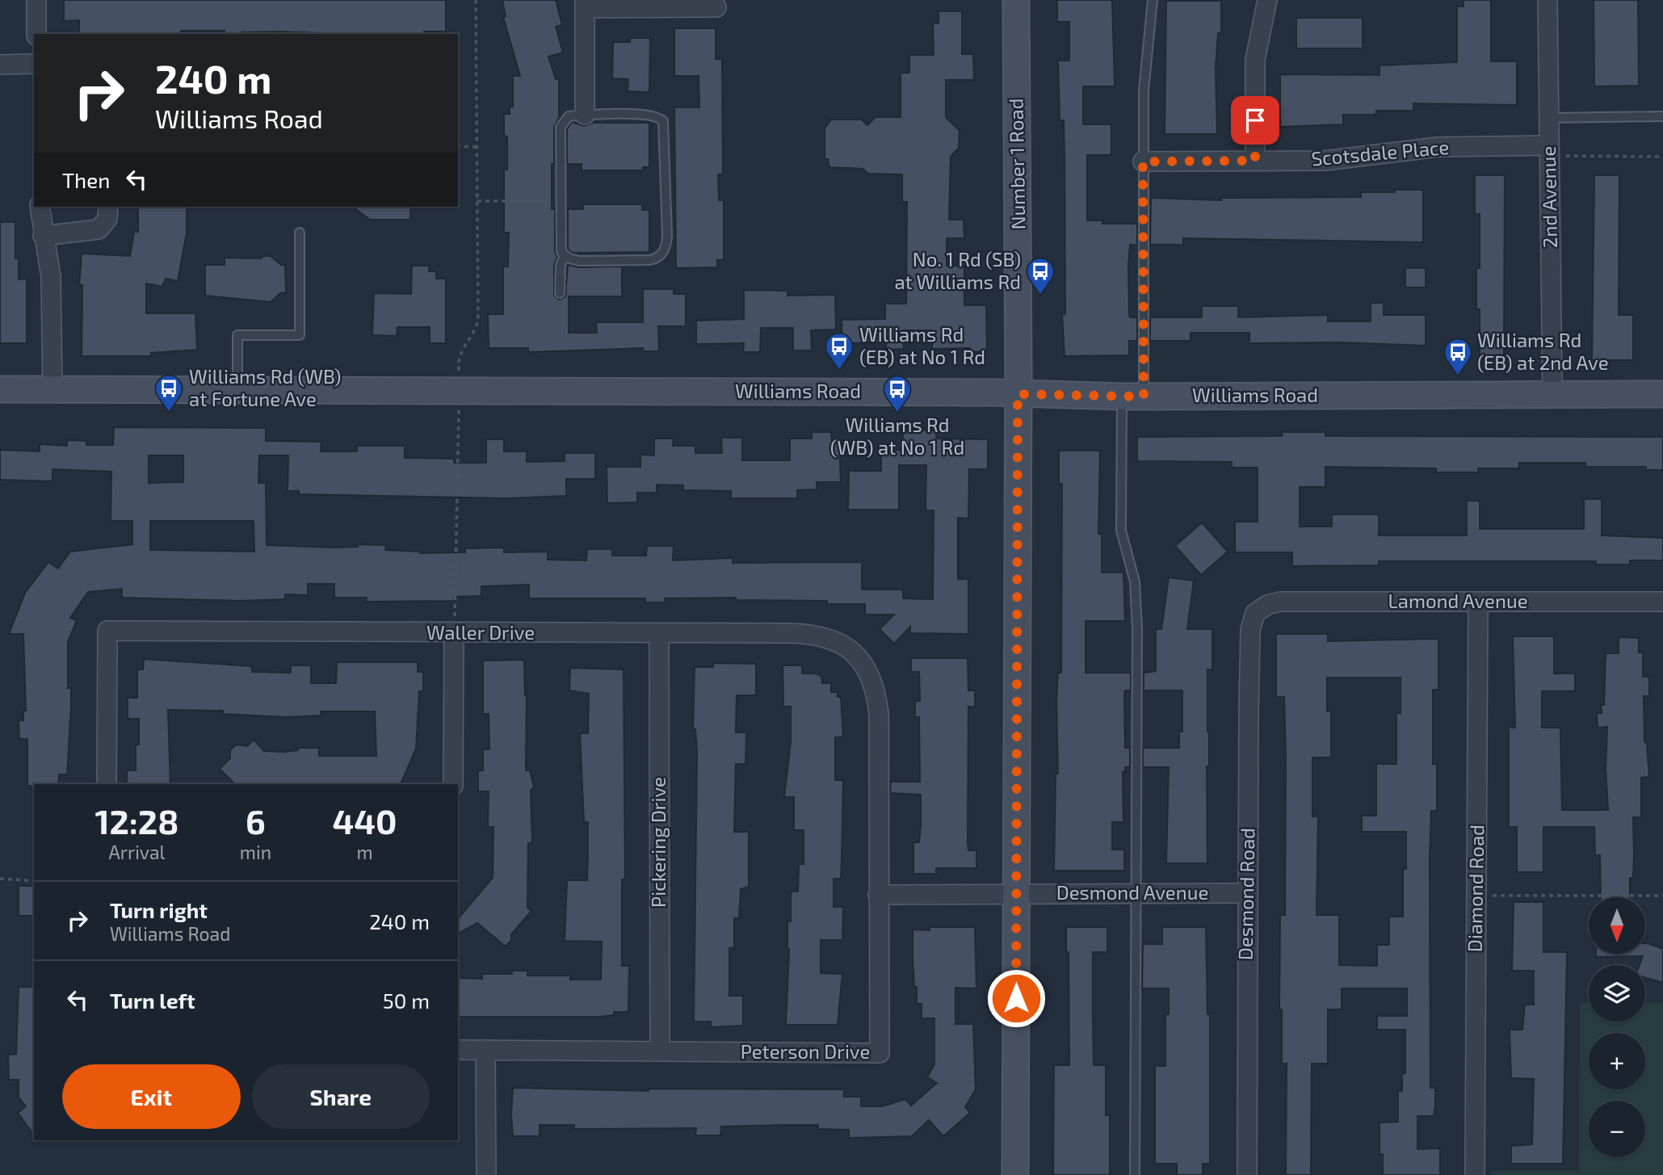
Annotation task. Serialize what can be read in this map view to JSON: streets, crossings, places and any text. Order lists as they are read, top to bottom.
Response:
{
  "streets": {
    "street": [
      "Scotsdale Place",
      "Number 1 Road",
      "2nd Avenue",
      "Williams Road",
      "Lamond Avenue",
      "Waller Drive",
      "Pickering Drive",
      "Diamond Road",
      "Desmond Avenue",
      "Desmond Road",
      "Peterson Drive"
    ]
  },
  "crossings": [
    ["Scotsdale Place", "2nd Avenue"],
    ["Number 1 Road", "Williams Road"],
    ["Number 1 Road", "Desmond Avenue"],
    ["2nd Avenue", "Williams Road"],
    ["Lamond Avenue", "Diamond Road"],
    ["Lamond Avenue", "Desmond Road"],
    ["Waller Drive", "Pickering Drive"],
    ["Waller Drive", "Peterson Drive"],
    ["Pickering Drive", "Peterson Drive"],
    ["Desmond Avenue", "Desmond Road"],
    ["Desmond Avenue", "Peterson Drive"]
  ],
  "places": {
    "bus stop": [
      "No. 1 Rd (SB) at Williams Rd",
      "Williams Rd (EB) at No 1 Rd",
      "Williams Rd (EB) at 2nd Ave",
      "Williams Rd (WB) at Fortune Ave",
      "Williams Rd (WB) at No 1 Rd"
    ]
  },
  "north": "bottom",
  "page": {
    "turn": ["240 m", "Williams Road"],
    "then": "Then",
    "eta": [
      "12:28",
      "Arrival",
      "6",
      "min",
      "440",
      "m"
    ],
    "list": [
      {
        "name": "Turn right",
        "note": "Williams Road",
        "value": "240 m"
      },
      {
        "name": "Turn left",
        "value": "50 m"
      }
    ],
    "map_buttons": ["+", "−"],
    "buttons": ["Exit", "Share"]
  }
}
